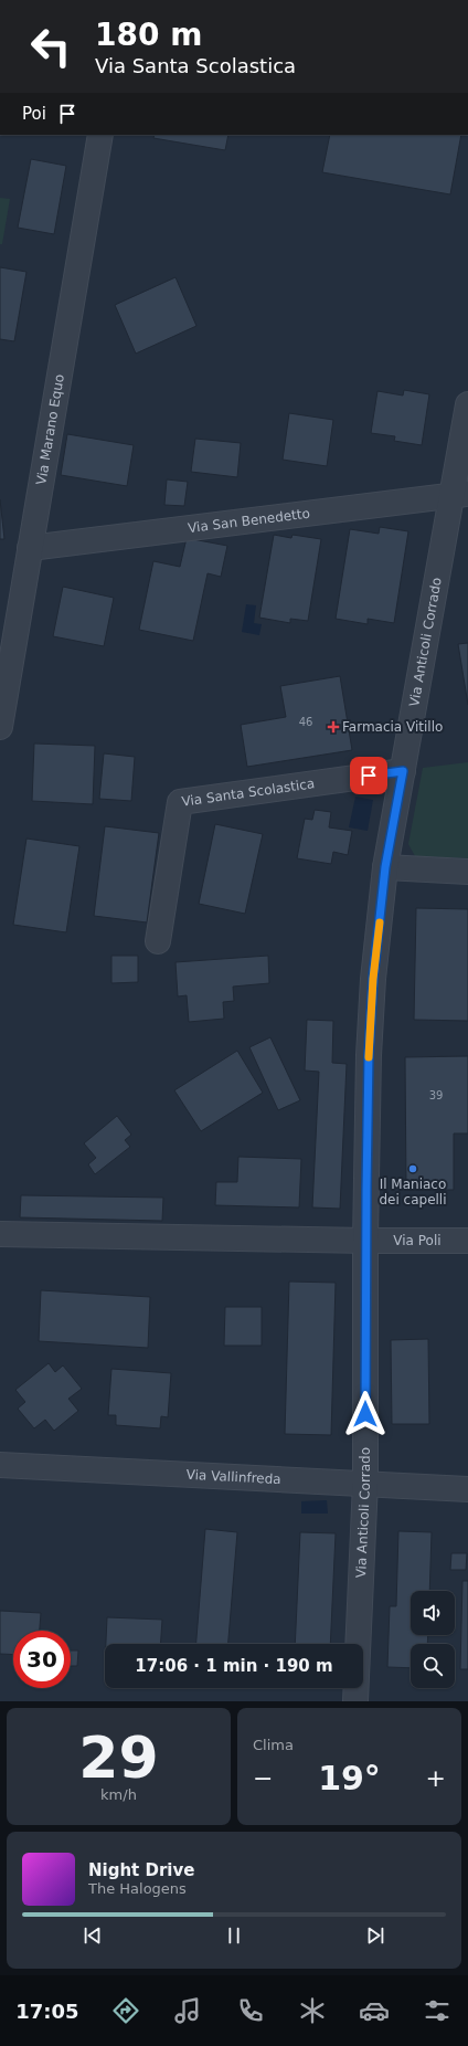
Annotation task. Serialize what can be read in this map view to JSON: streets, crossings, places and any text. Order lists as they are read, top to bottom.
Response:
{
  "streets": {
    "street": [
      "Via Marano Equo",
      "Via San Benedetto",
      "Via Anticoli Corrado",
      "Via Santa Scolastica",
      "Via Poli",
      "Via Vallinfreda"
    ]
  },
  "crossings": [
    ["Via Marano Equo", "Via San Benedetto"],
    ["Via San Benedetto", "Via Anticoli Corrado"],
    ["Via Anticoli Corrado", "Via Santa Scolastica"],
    ["Via Anticoli Corrado", "Via Poli"],
    ["Via Anticoli Corrado", "Via Vallinfreda"]
  ],
  "places": {
    "health": ["Farmacia Vitillo"],
    "other": ["Il Maniaco dei capelli"]
  },
  "house_numbers": ["46", "39"],
  "page": {
    "turn": ["180 m", "Via Santa Scolastica"],
    "then": "Poi",
    "limit": "30",
    "trip": "17:06 · 1 min · 190 m",
    "tile": [
      ["29", "km/h"],
      "Clima"
    ],
    "heat": ["−", "19°", "+"],
    "song": ["Night Drive", "The Halogens"],
    "tabs": "17:05"
  }
}
